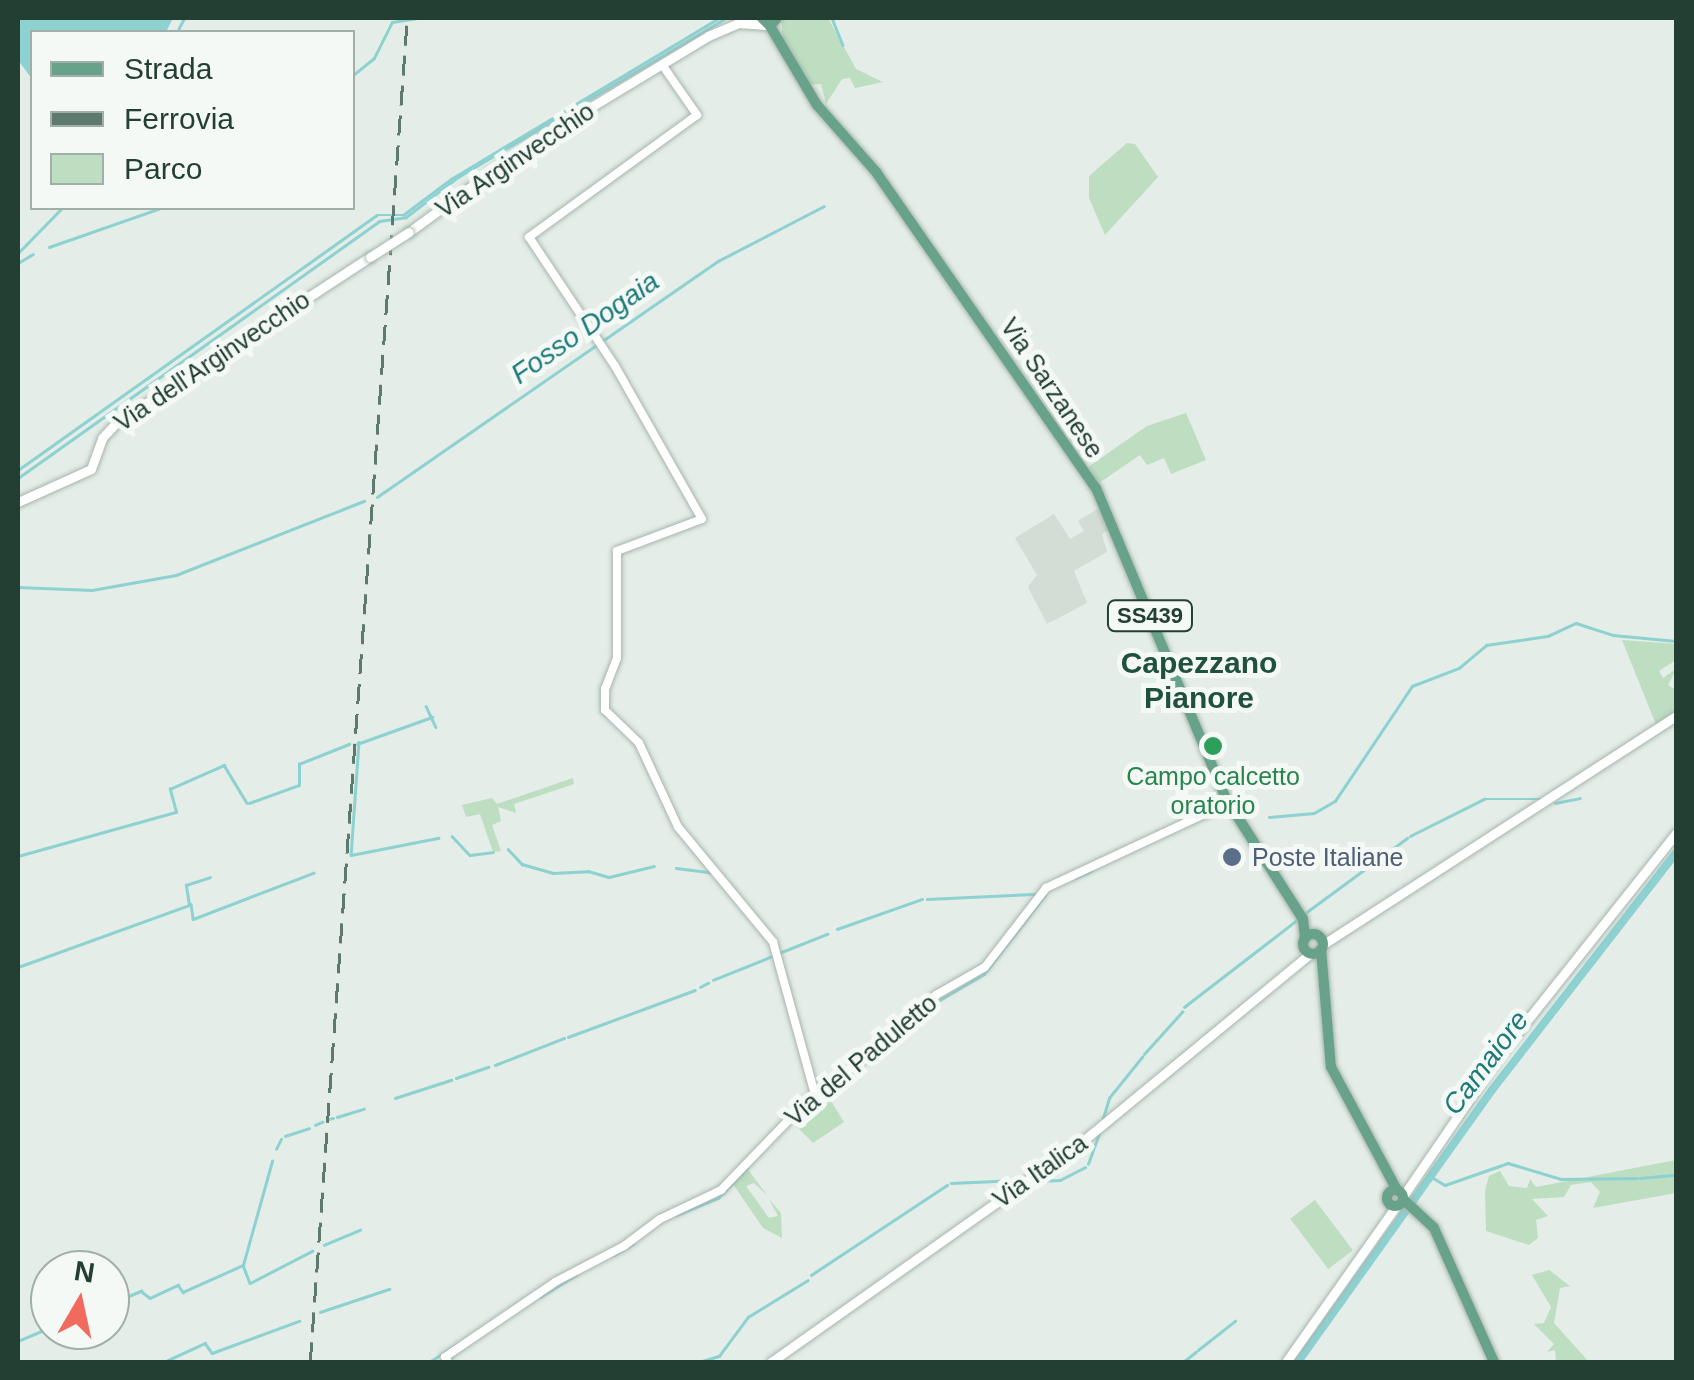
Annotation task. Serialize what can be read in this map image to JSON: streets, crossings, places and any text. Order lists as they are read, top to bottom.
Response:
{
  "streets": {
    "main road": [
      "Via Arginvecchio",
      "Via dell'Arginvecchio",
      "Via Sarzanese",
      "SS439",
      "Via Italica"
    ],
    "street": ["Via del Paduletto"]
  },
  "crossings": [
    ["Via Arginvecchio", "Via dell'Arginvecchio"],
    ["Via Arginvecchio", "Via Sarzanese"],
    ["Via Sarzanese", "SS439"],
    ["Via Sarzanese", "Via del Paduletto"],
    ["Via Sarzanese", "Via Italica"],
    ["SS439", "Via Italica"]
  ],
  "districts": ["Capezzano Pianore"],
  "water": ["Fosso Dogaia", "Camaiore"],
  "places": ["Campo calcetto oratorio", "Poste Italiane"],
  "legend": ["Strada", "Ferrovia", "Parco"],
  "north": "top"
}
